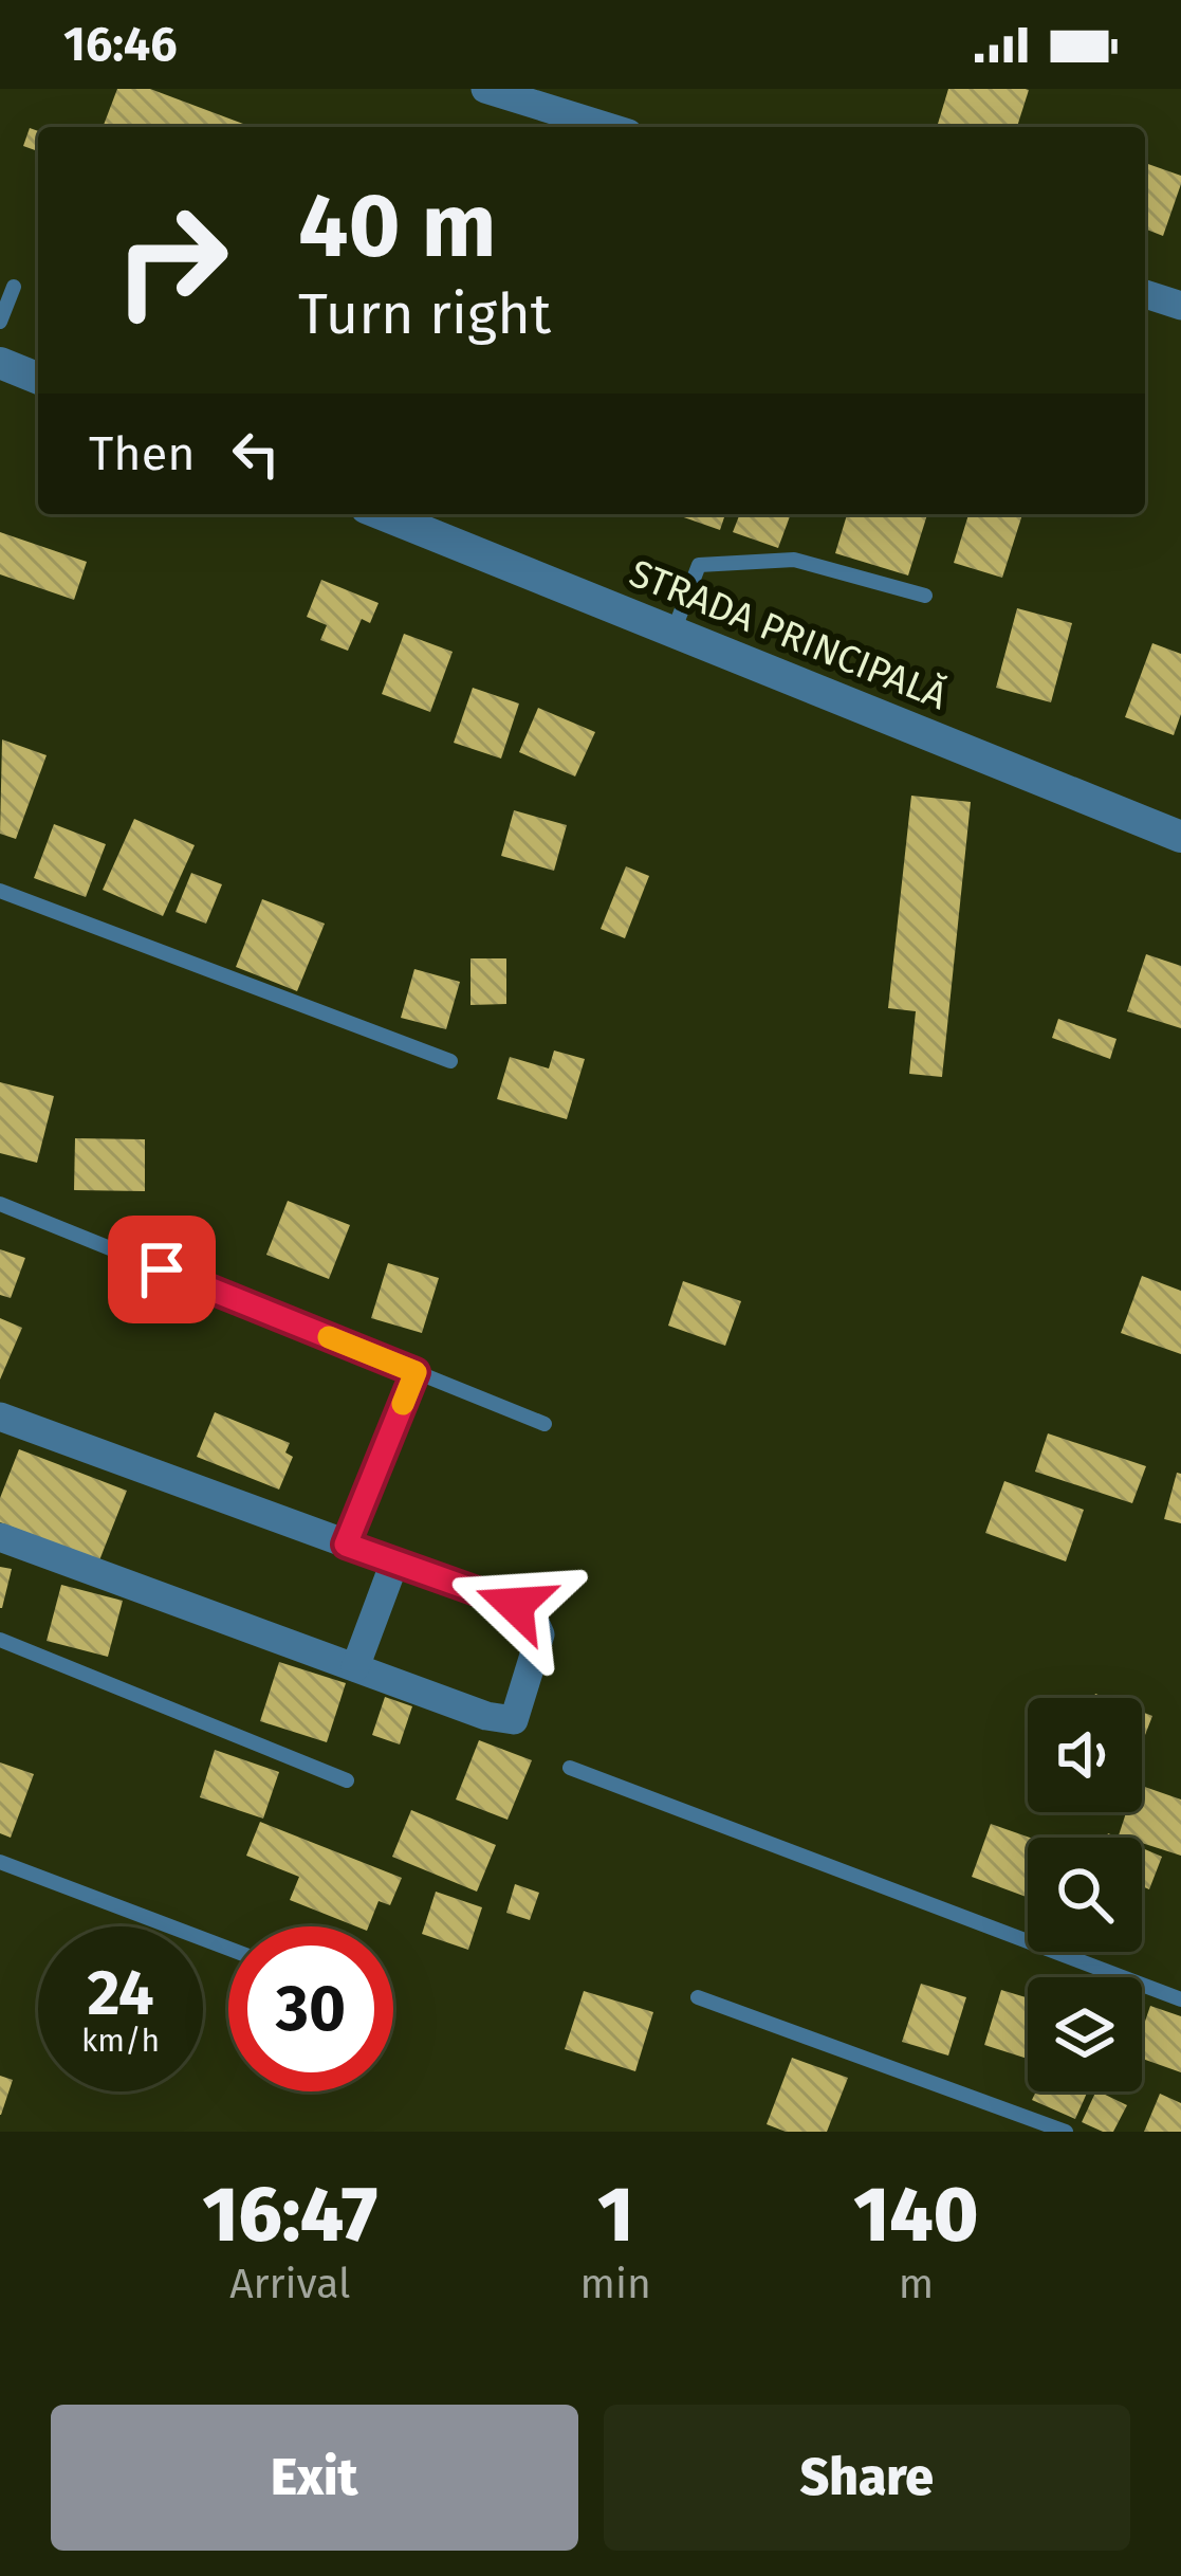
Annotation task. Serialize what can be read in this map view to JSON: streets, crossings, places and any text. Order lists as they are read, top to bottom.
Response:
{
  "streets": {
    "street": ["STRADA PRINCIPALĂ"]
  },
  "page": {
    "status": "16:46",
    "turn": ["40 m", "Turn right"],
    "then": "Then",
    "speed": "24 km/h",
    "limit": "30",
    "eta": [
      "16:47",
      "Arrival",
      "1",
      "min",
      "140",
      "m"
    ],
    "buttons": ["Exit", "Share"]
  }
}
